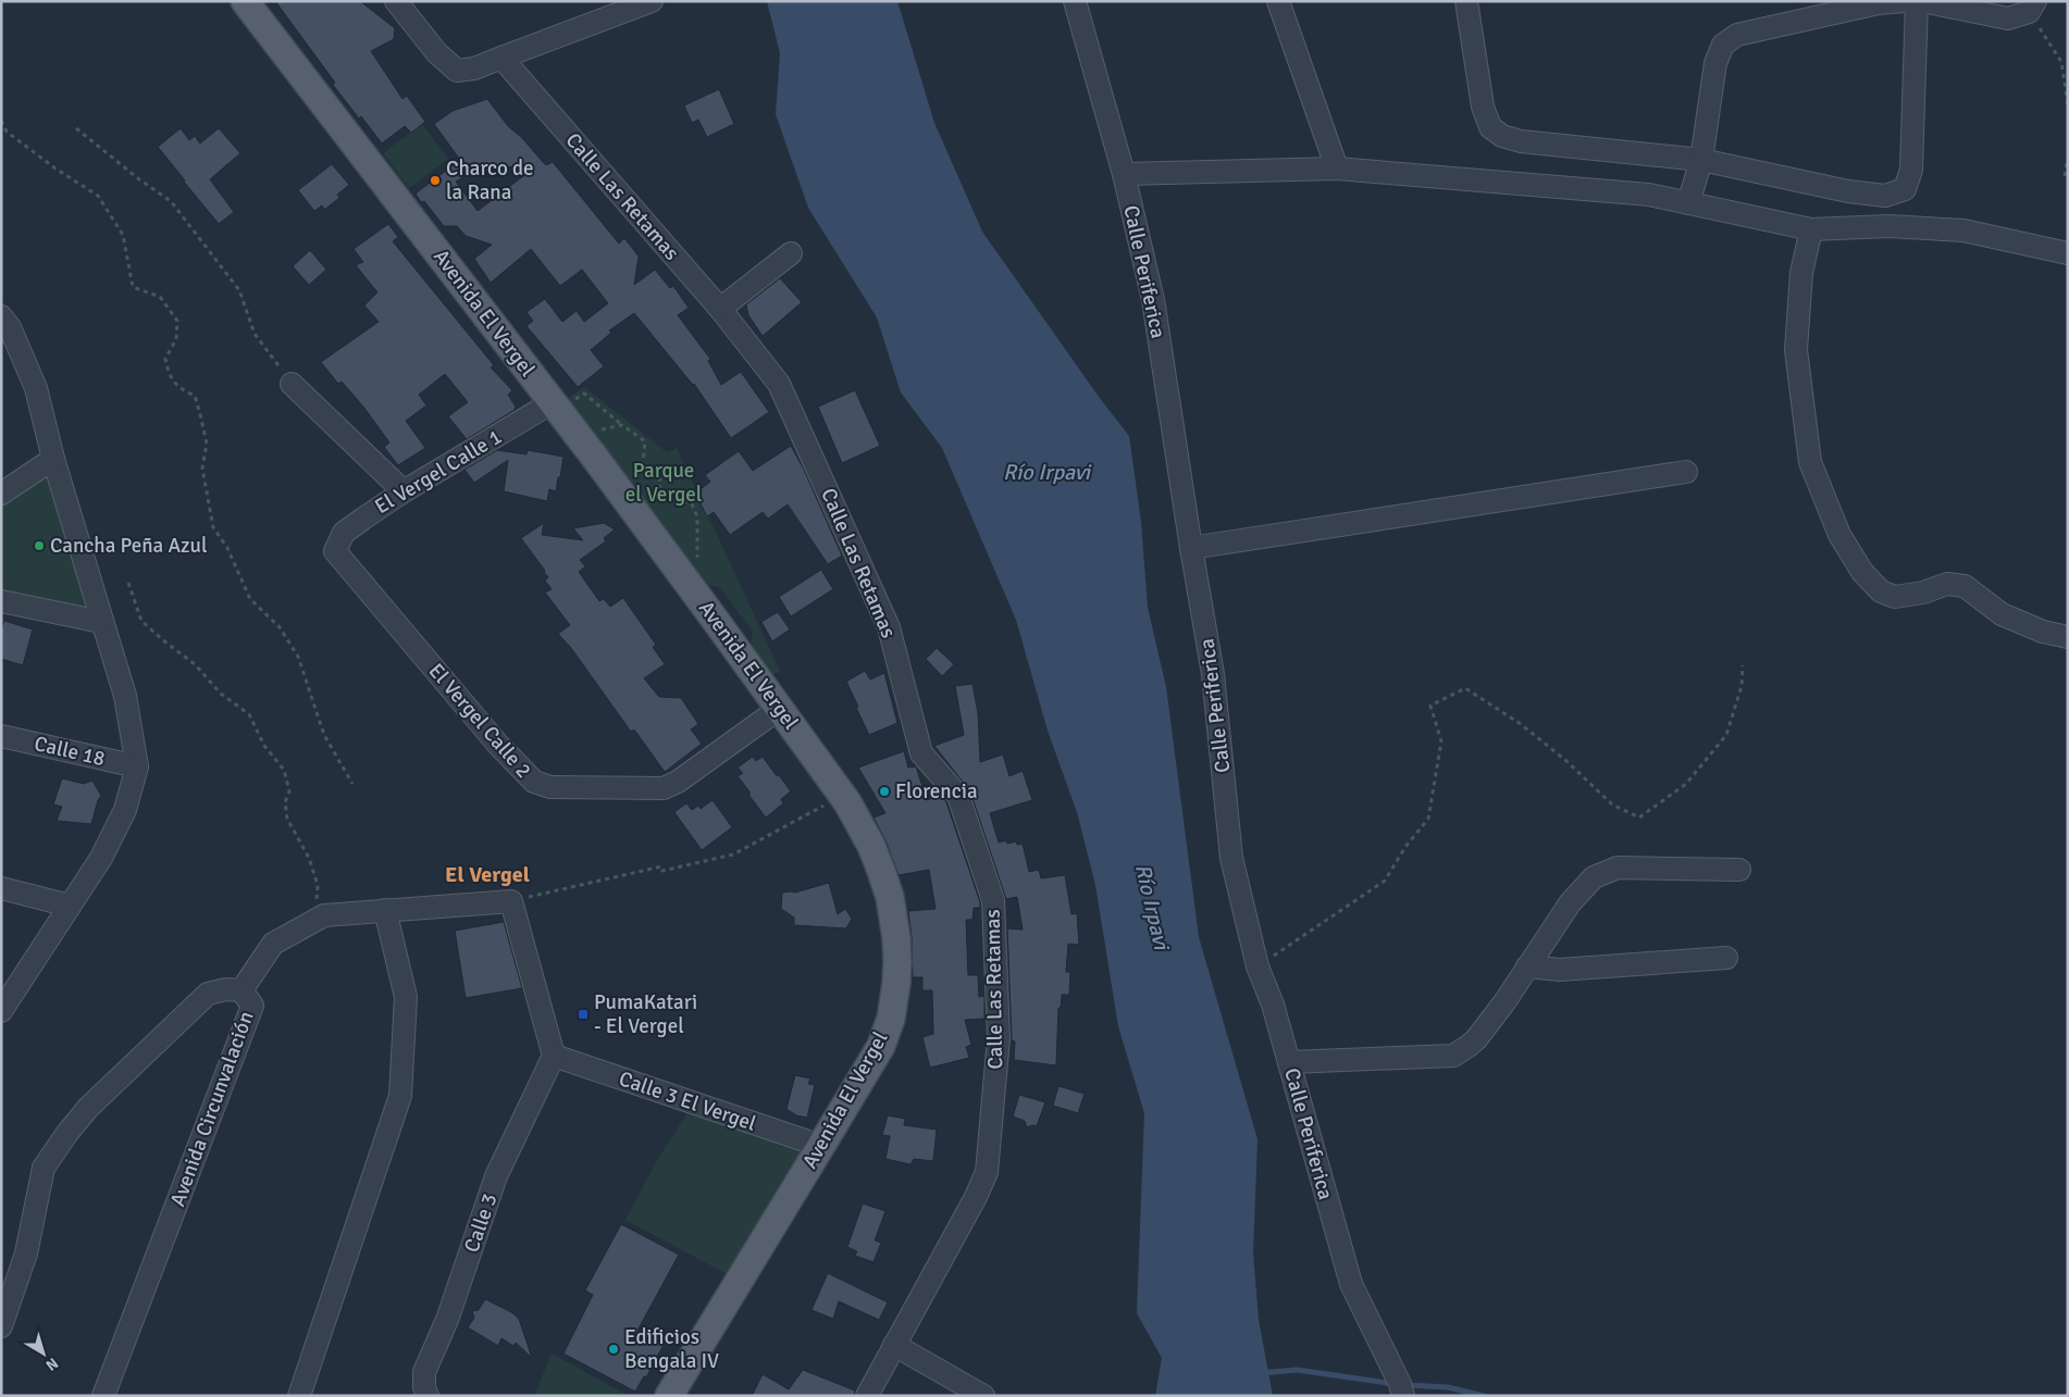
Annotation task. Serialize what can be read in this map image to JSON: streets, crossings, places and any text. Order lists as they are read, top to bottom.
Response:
{
  "streets": {
    "main road": ["Avenida El Vergel"],
    "street": [
      "Calle Las Retamas",
      "Calle Periferica",
      "El Vergel Calle 1",
      "El Vergel Calle 2",
      "Calle 18",
      "Calle 3 El Vergel",
      "Avenida Circunvalación",
      "Calle 3"
    ]
  },
  "crossings": [
    ["Avenida El Vergel", "El Vergel Calle 1"],
    ["Avenida El Vergel", "El Vergel Calle 2"],
    ["Avenida El Vergel", "Calle 3 El Vergel"],
    ["El Vergel Calle 1", "El Vergel Calle 2"],
    ["Calle 3 El Vergel", "Calle 3"]
  ],
  "districts": ["El Vergel"],
  "water": ["Río Irpavi"],
  "parks": ["Parque el Vergel"],
  "places": {
    "other": [
      "Charco de la Rana",
      "Cancha Peña Azul",
      "Florencia",
      "Edificios Bengala IV"
    ],
    "transit": ["PumaKatari - El Vergel"]
  },
  "north": "bottom right"
}
